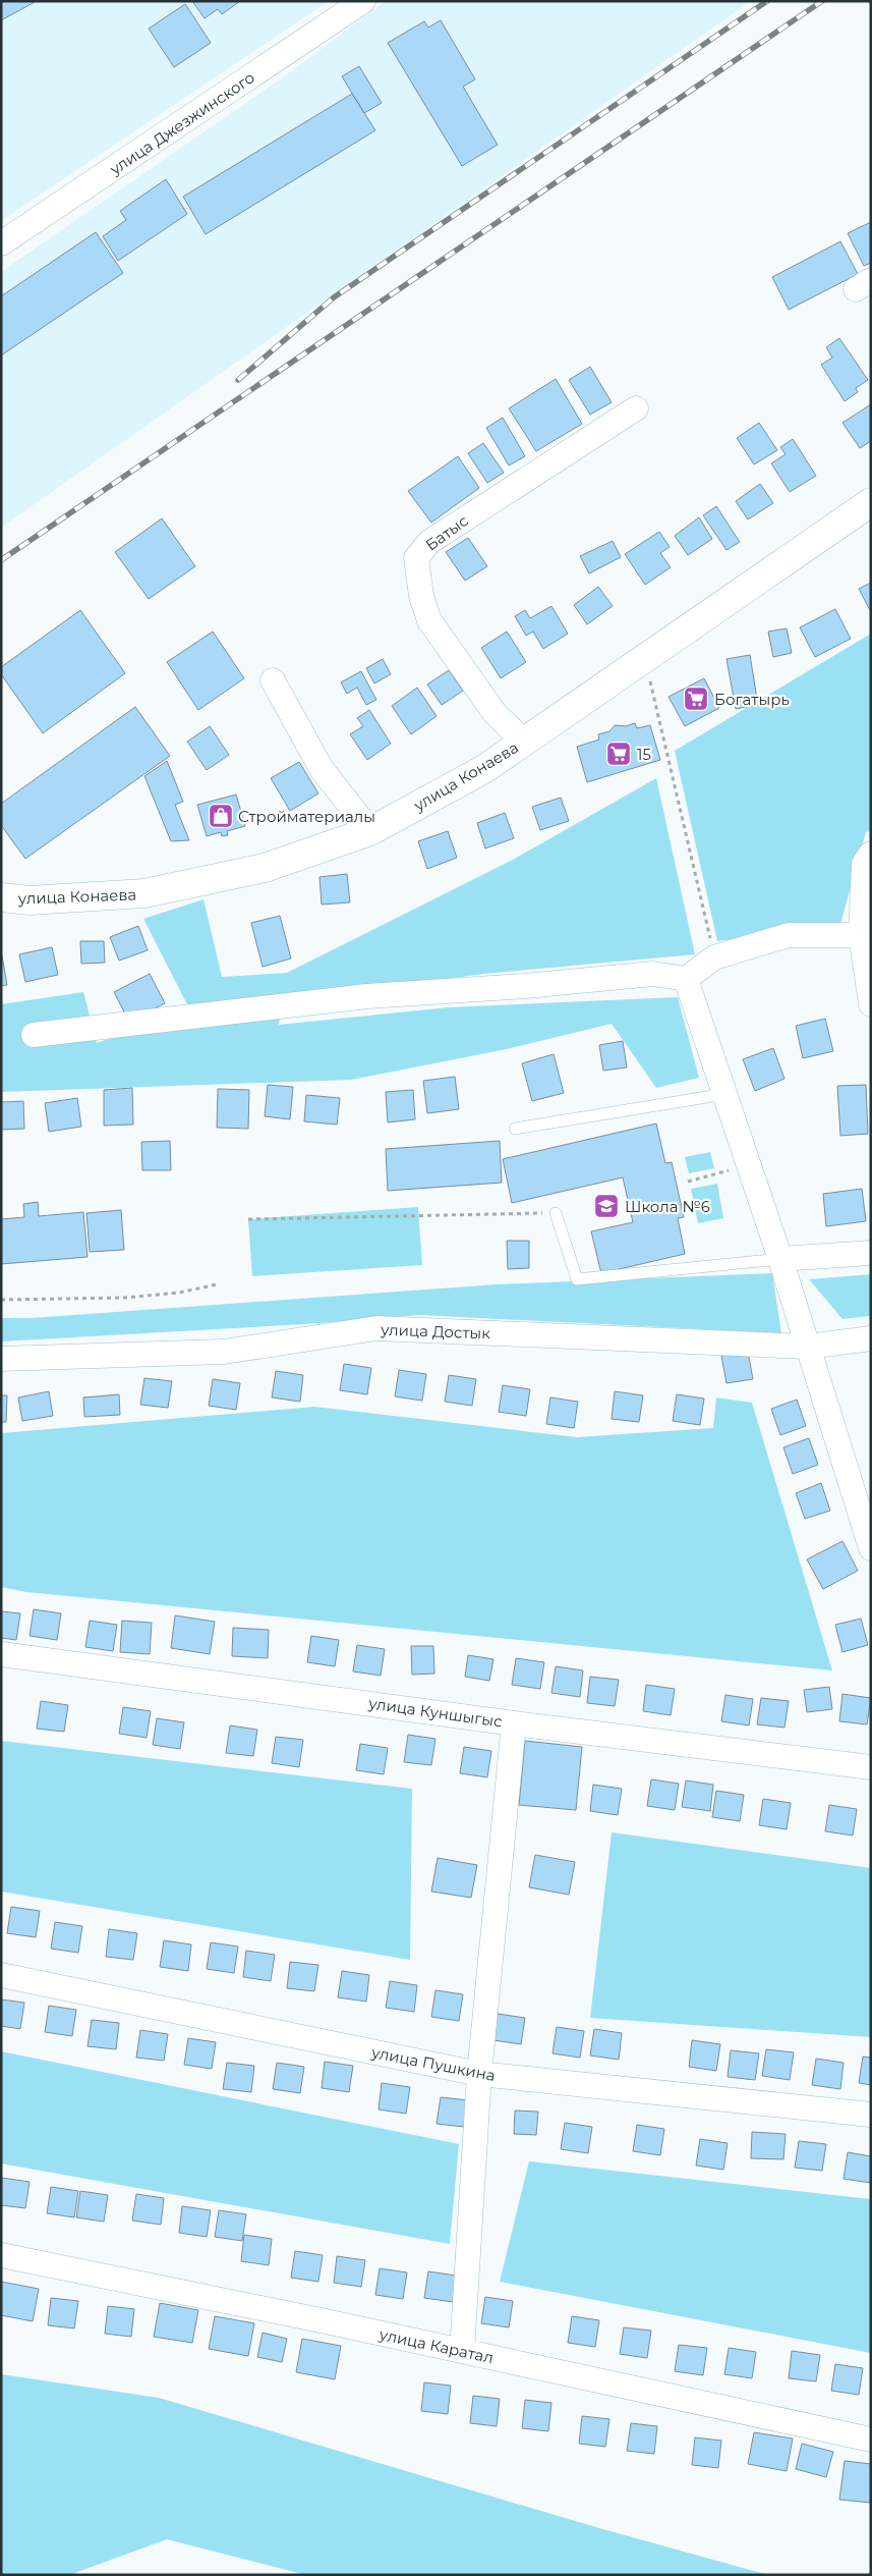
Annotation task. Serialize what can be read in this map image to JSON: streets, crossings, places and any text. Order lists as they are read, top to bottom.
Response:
{
  "streets": {
    "main road": ["улица Конаева"],
    "street": [
      "улица Джезжинского",
      "Батыс",
      "улица Достык",
      "улица Куншыгыс",
      "улица Пушкина",
      "улица Каратал"
    ]
  },
  "crossings": [
    ["Батыс", "улица Конаева"]
  ],
  "places": {
    "supermarket": ["Богатырь", "15"],
    "shop": ["Стройматериалы"],
    "school or university": ["Школа №6"]
  }
}
